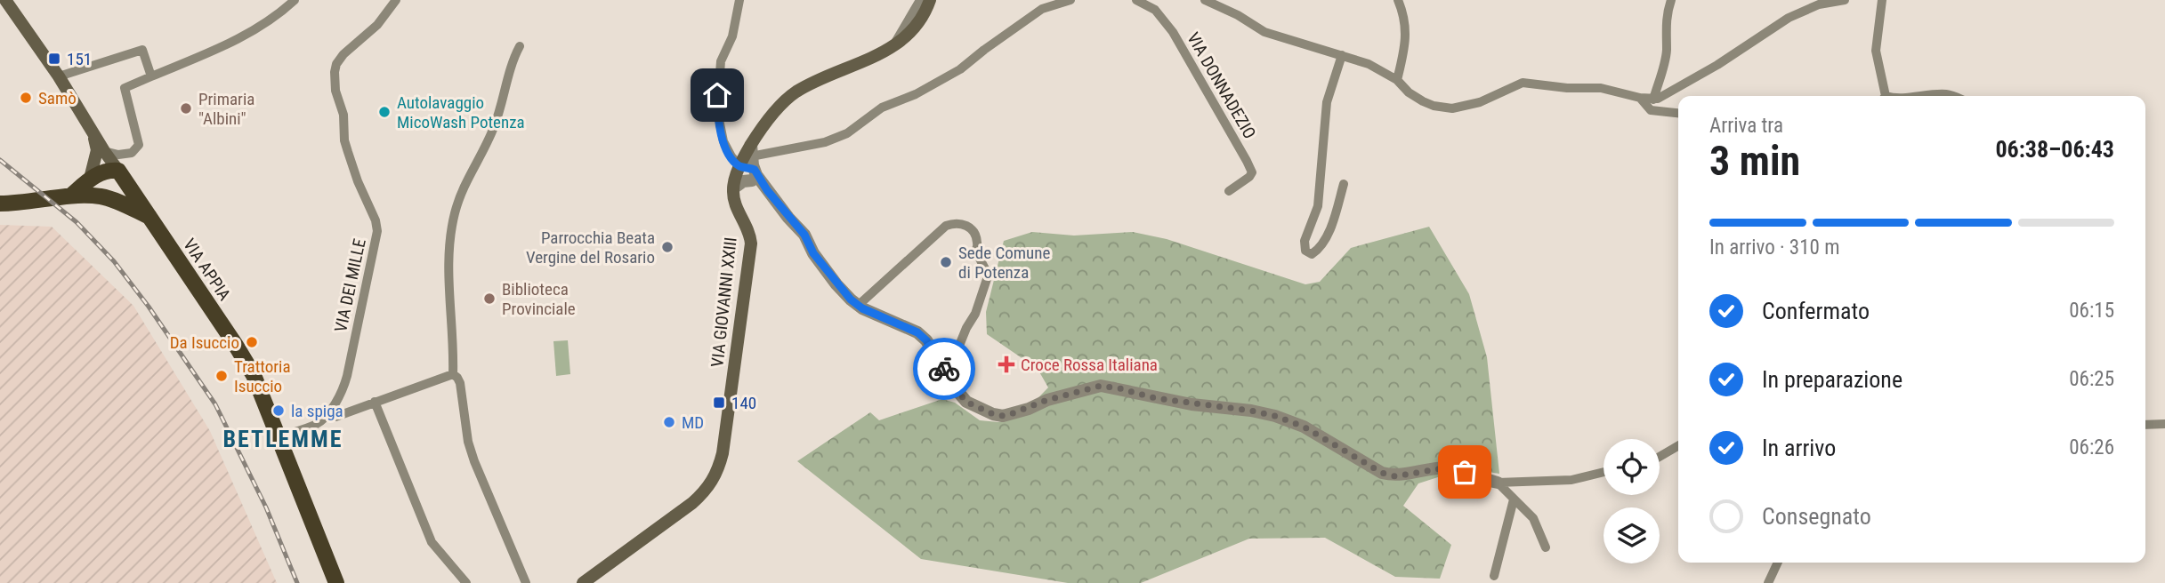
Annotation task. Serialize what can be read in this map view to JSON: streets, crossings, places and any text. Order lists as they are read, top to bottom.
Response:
{
  "streets": {
    "main road": ["VIA APPIA", "VIA GIOVANNI XXIII"],
    "street": ["VIA DONNADEZIO", "VIA DEI MILLE"]
  },
  "districts": ["BETLEMME"],
  "places": {
    "transit": ["151", "140"],
    "other": [
      "Samò",
      "Primaria \"Albini\"",
      "Autolavaggio MicoWash Potenza",
      "Parrocchia Beata Vergine del Rosario",
      "Sede Comune di Potenza",
      "Biblioteca Provinciale",
      "Da Isuccio",
      "Trattoria Isuccio",
      "la spiga",
      "MD"
    ],
    "health": ["Croce Rossa Italiana"]
  },
  "page": {
    "heading": ["3 min", "Arriva tra", "06:38–06:43"],
    "bar": "In arrivo · 310 m",
    "list": [
      ["Confermato", "06:15"],
      ["In preparazione", "06:25"],
      ["In arrivo", "06:26"],
      "Consegnato"
    ]
  }
}
